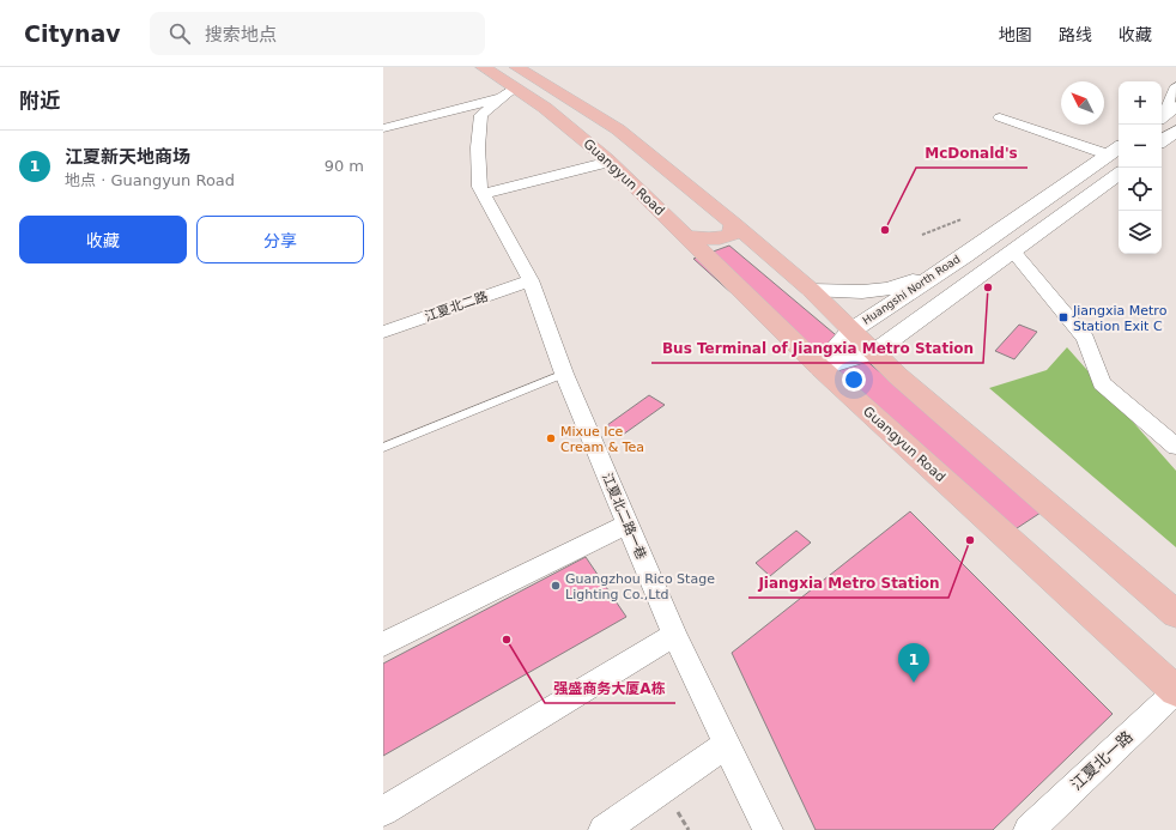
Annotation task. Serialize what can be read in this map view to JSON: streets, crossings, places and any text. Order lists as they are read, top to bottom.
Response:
{
  "streets": {
    "main road": ["Guangyun Road"],
    "street": [
      "Huangshi North Road",
      "江夏北二路",
      "江夏北二路一巷",
      "江夏北一路"
    ]
  },
  "crossings": [
    ["Guangyun Road", "Huangshi North Road"],
    ["Guangyun Road", "江夏北二路一巷"],
    ["Guangyun Road", "江夏北一路"],
    ["江夏北二路", "江夏北二路一巷"]
  ],
  "places": {
    "other": [
      "McDonald's",
      "Bus Terminal of Jiangxia Metro Station",
      "Mixue Ice Cream & Tea",
      "Jiangxia Metro Station",
      "Guangzhou Rico Stage Lighting Co.,Ltd",
      "强盛商务大厦A栋"
    ],
    "transit": ["Jiangxia Metro Station Exit C"]
  },
  "north": "top left",
  "page": {
    "header": "Citynav",
    "search": "搜索地点",
    "nav": ["地图", "路线", "收藏"],
    "heading": "附近",
    "map_buttons": ["+", "−"],
    "list": [
      {
        "mark": "1",
        "name": "江夏新天地商场",
        "note": "地点 · Guangyun Road",
        "value": "90 m"
      }
    ],
    "buttons": ["收藏", "分享"],
    "pins": "1"
  }
}
